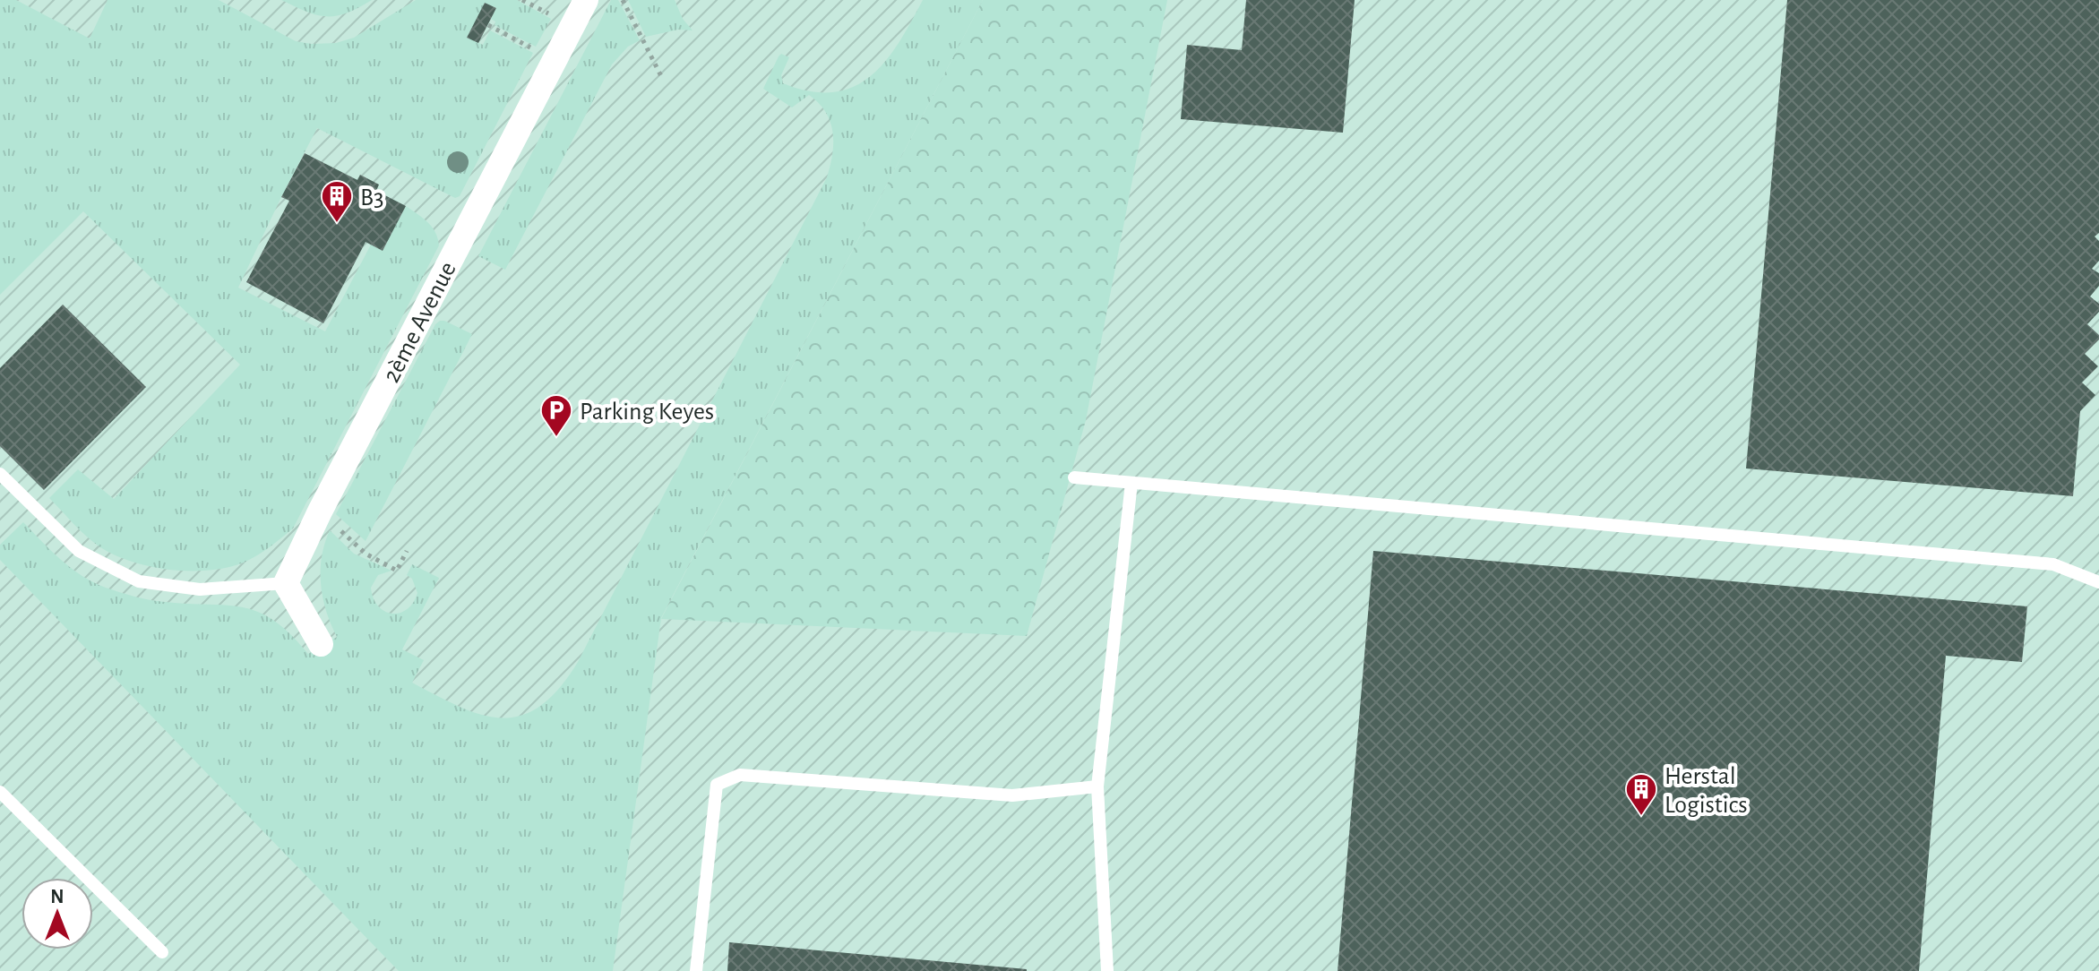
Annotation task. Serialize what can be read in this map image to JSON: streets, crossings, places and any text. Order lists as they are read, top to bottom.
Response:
{
  "streets": {
    "street": ["2ème Avenue"]
  },
  "places": {
    "building": ["B3", "Herstal Logistics"],
    "parking": ["Parking Keyes"]
  },
  "north": "top"
}
